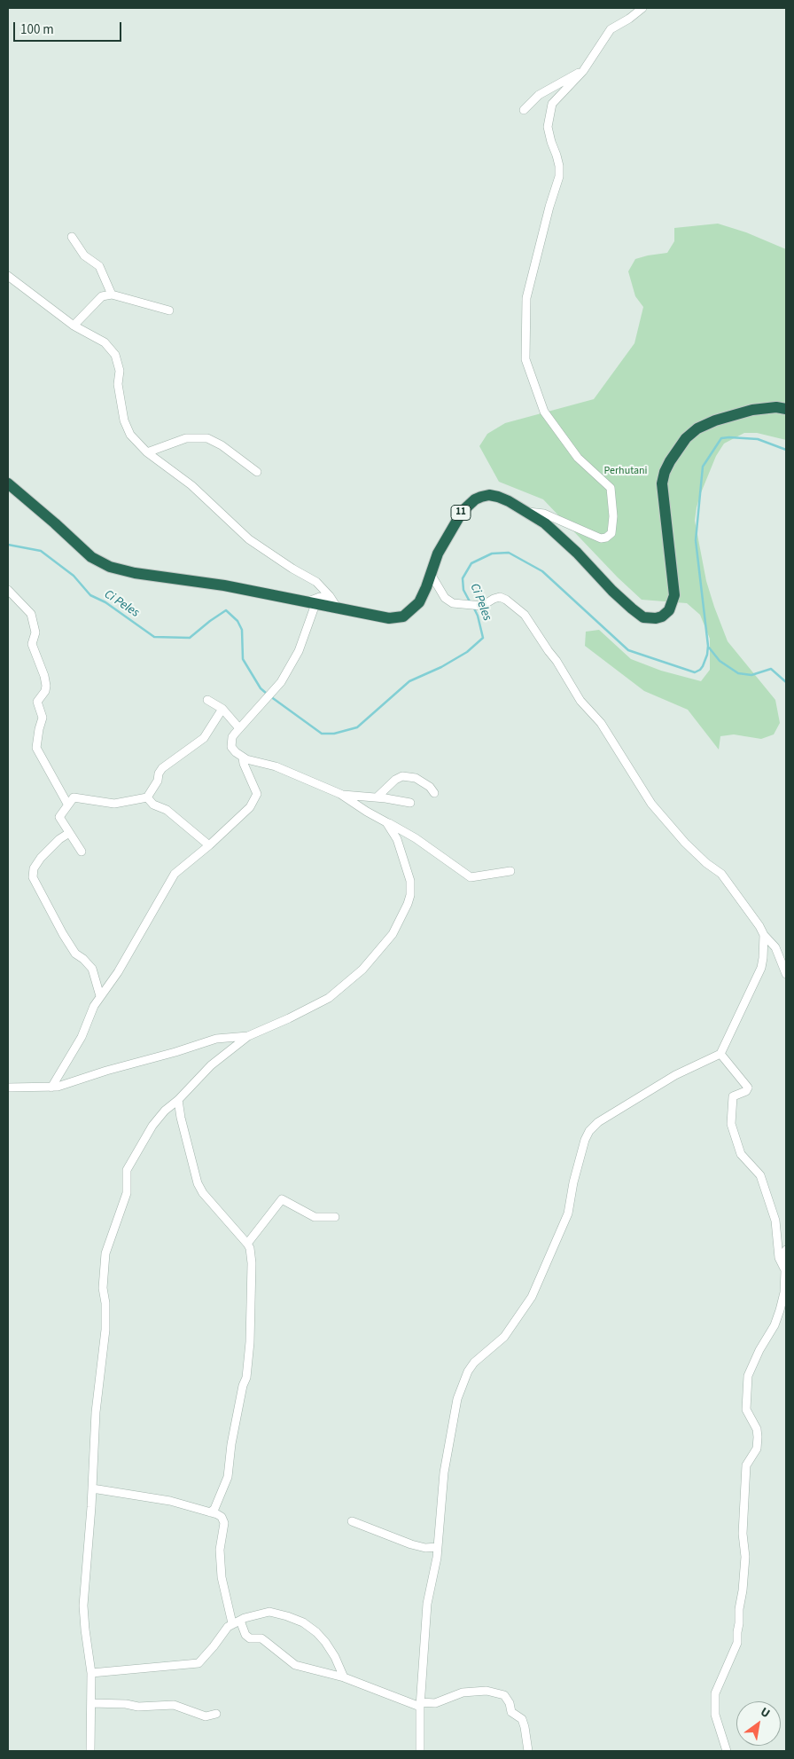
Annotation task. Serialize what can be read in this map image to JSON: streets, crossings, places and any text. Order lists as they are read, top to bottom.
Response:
{
  "streets": {
    "highway": ["11"]
  },
  "water": ["Ci Peles"],
  "parks": ["Perhutani"],
  "scale_bar": "100 m",
  "north": "top right"
}
